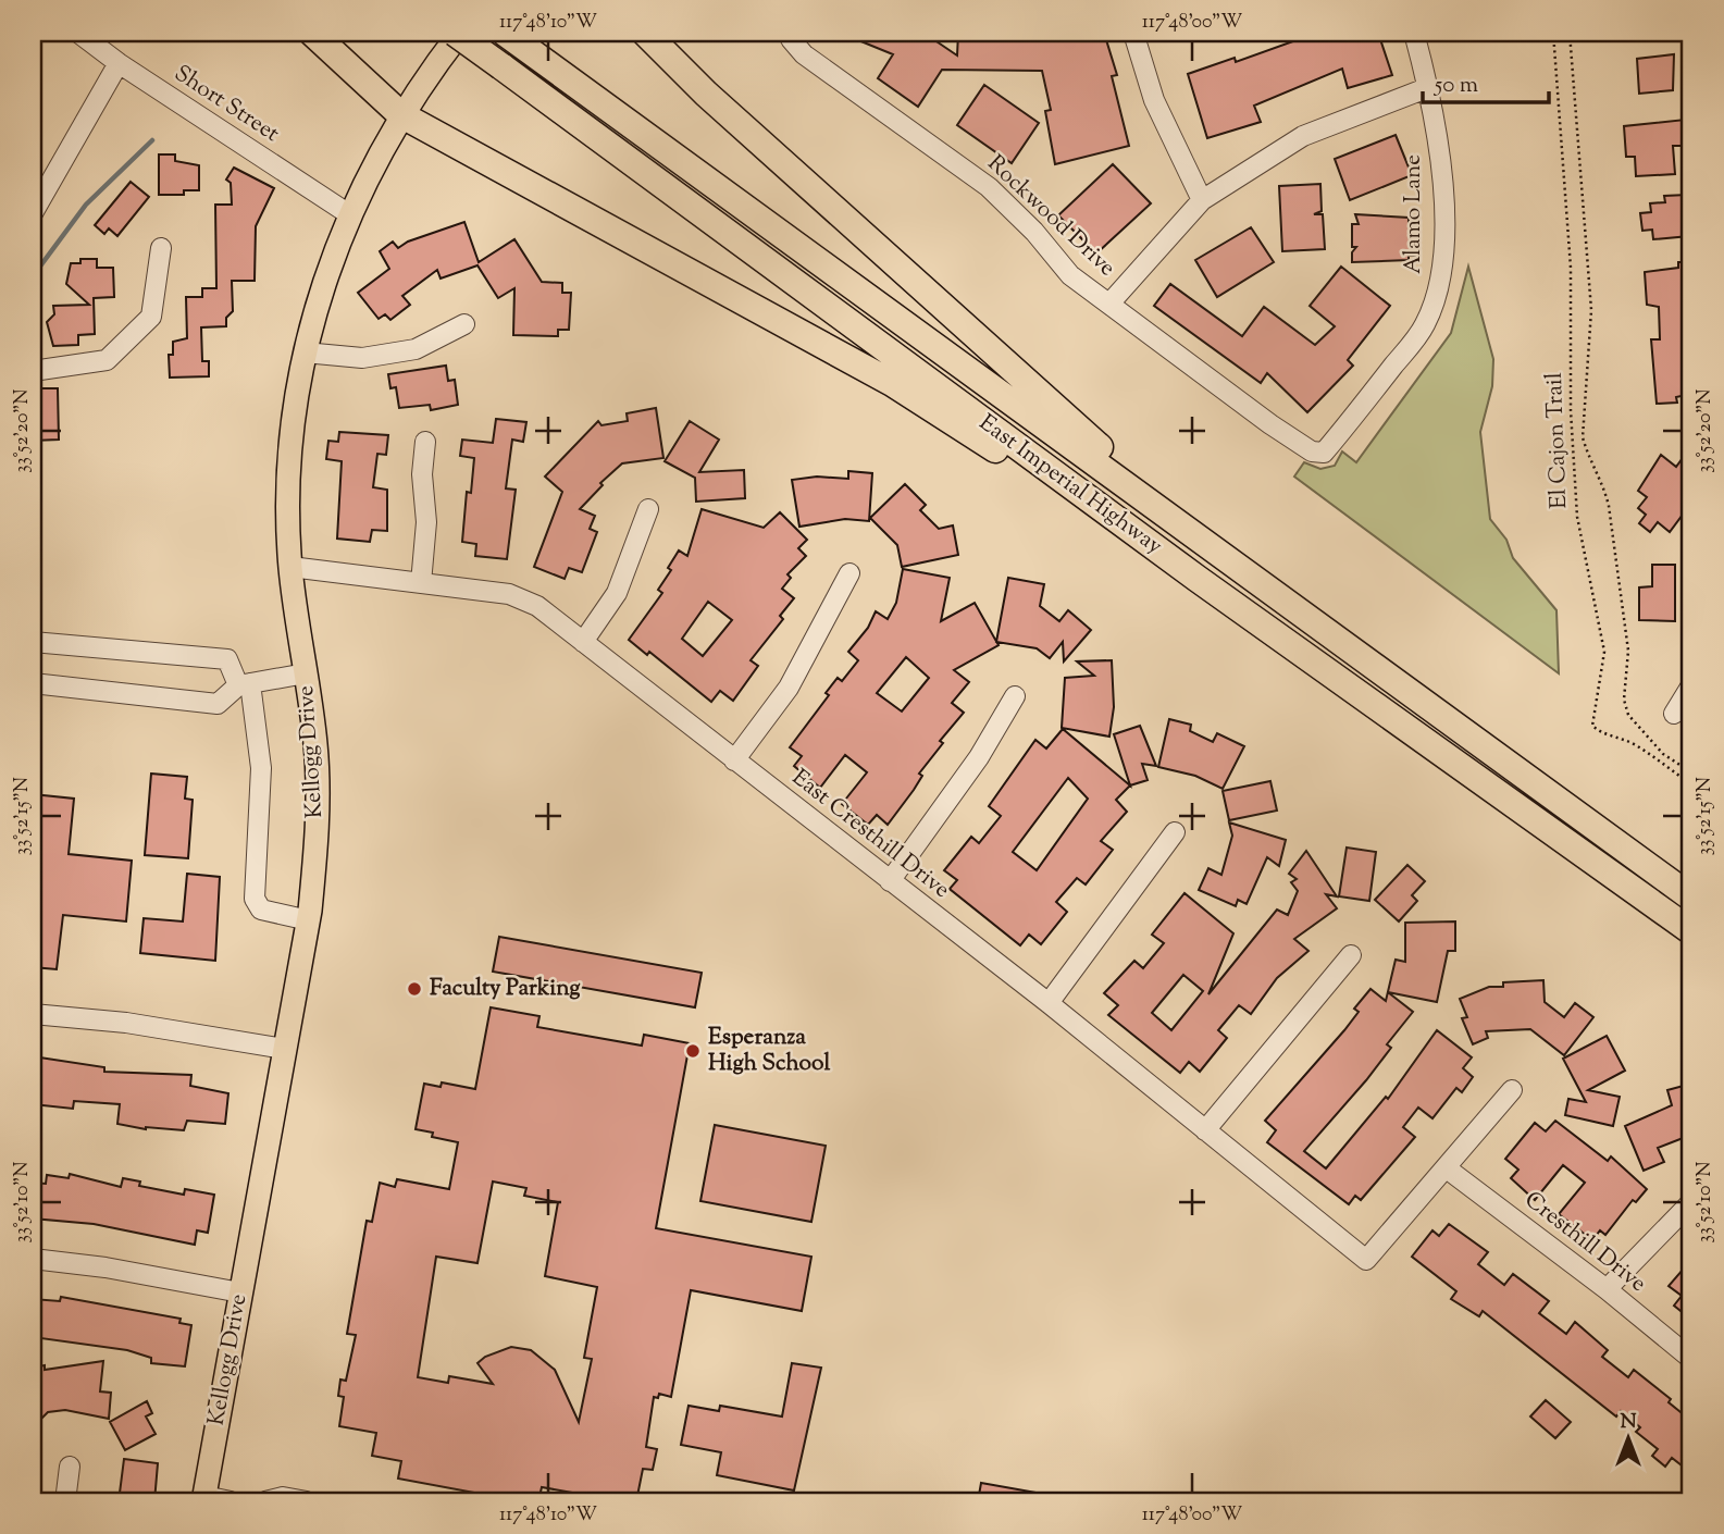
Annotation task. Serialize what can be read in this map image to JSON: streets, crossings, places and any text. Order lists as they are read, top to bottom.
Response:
{
  "streets": {
    "highway": ["East Imperial Highway"],
    "main road": ["Kellogg Drive"],
    "street": [
      "Short Street",
      "Alamo Lane",
      "Rockwood Drive",
      "East Cresthill Drive",
      "Cresthill Drive"
    ],
    "path": ["El Cajon Trail"]
  },
  "crossings": [
    ["Short Street", "Kellogg Drive"],
    ["Alamo Lane", "Rockwood Drive"],
    ["Kellogg Drive", "East Cresthill Drive"],
    ["East Cresthill Drive", "Cresthill Drive"]
  ],
  "places": ["Faculty Parking", "Esperanza High School"],
  "scale_bar": "50 m",
  "north": "top",
  "coordinates": [
    "117°48'10\"W",
    "117°48'00\"W",
    "33°52'20\"N",
    "33°52'15\"N",
    "33°52'10\"N"
  ]
}
